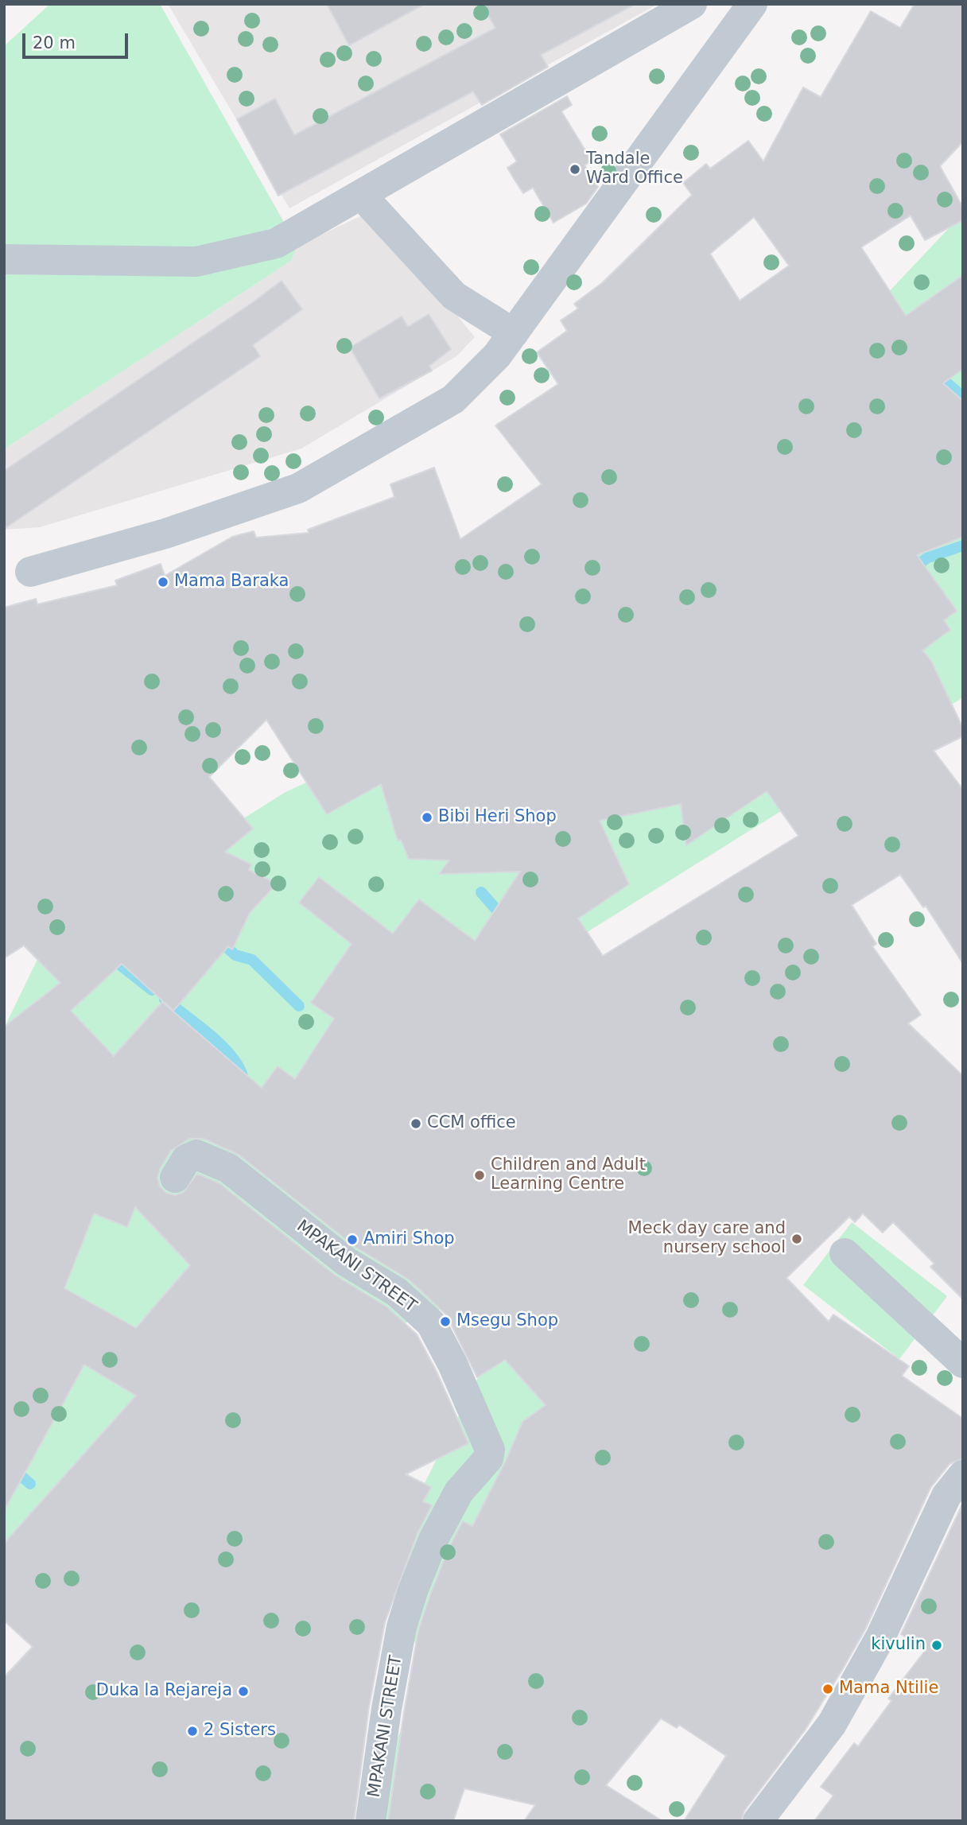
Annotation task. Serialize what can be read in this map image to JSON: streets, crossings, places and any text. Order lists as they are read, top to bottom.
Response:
{
  "streets": {
    "street": ["MPAKANI STREET"]
  },
  "places": [
    "Tandale Ward Office",
    "Mama Baraka",
    "Bibi Heri Shop",
    "CCM office",
    "Children and Adult Learning Centre",
    "Meck day care and nursery school",
    "Amiri Shop",
    "Msegu Shop",
    "kivulin",
    "Mama Ntilie",
    "Duka la Rejareja",
    "2 Sisters"
  ],
  "scale_bar": "20 m"
}
